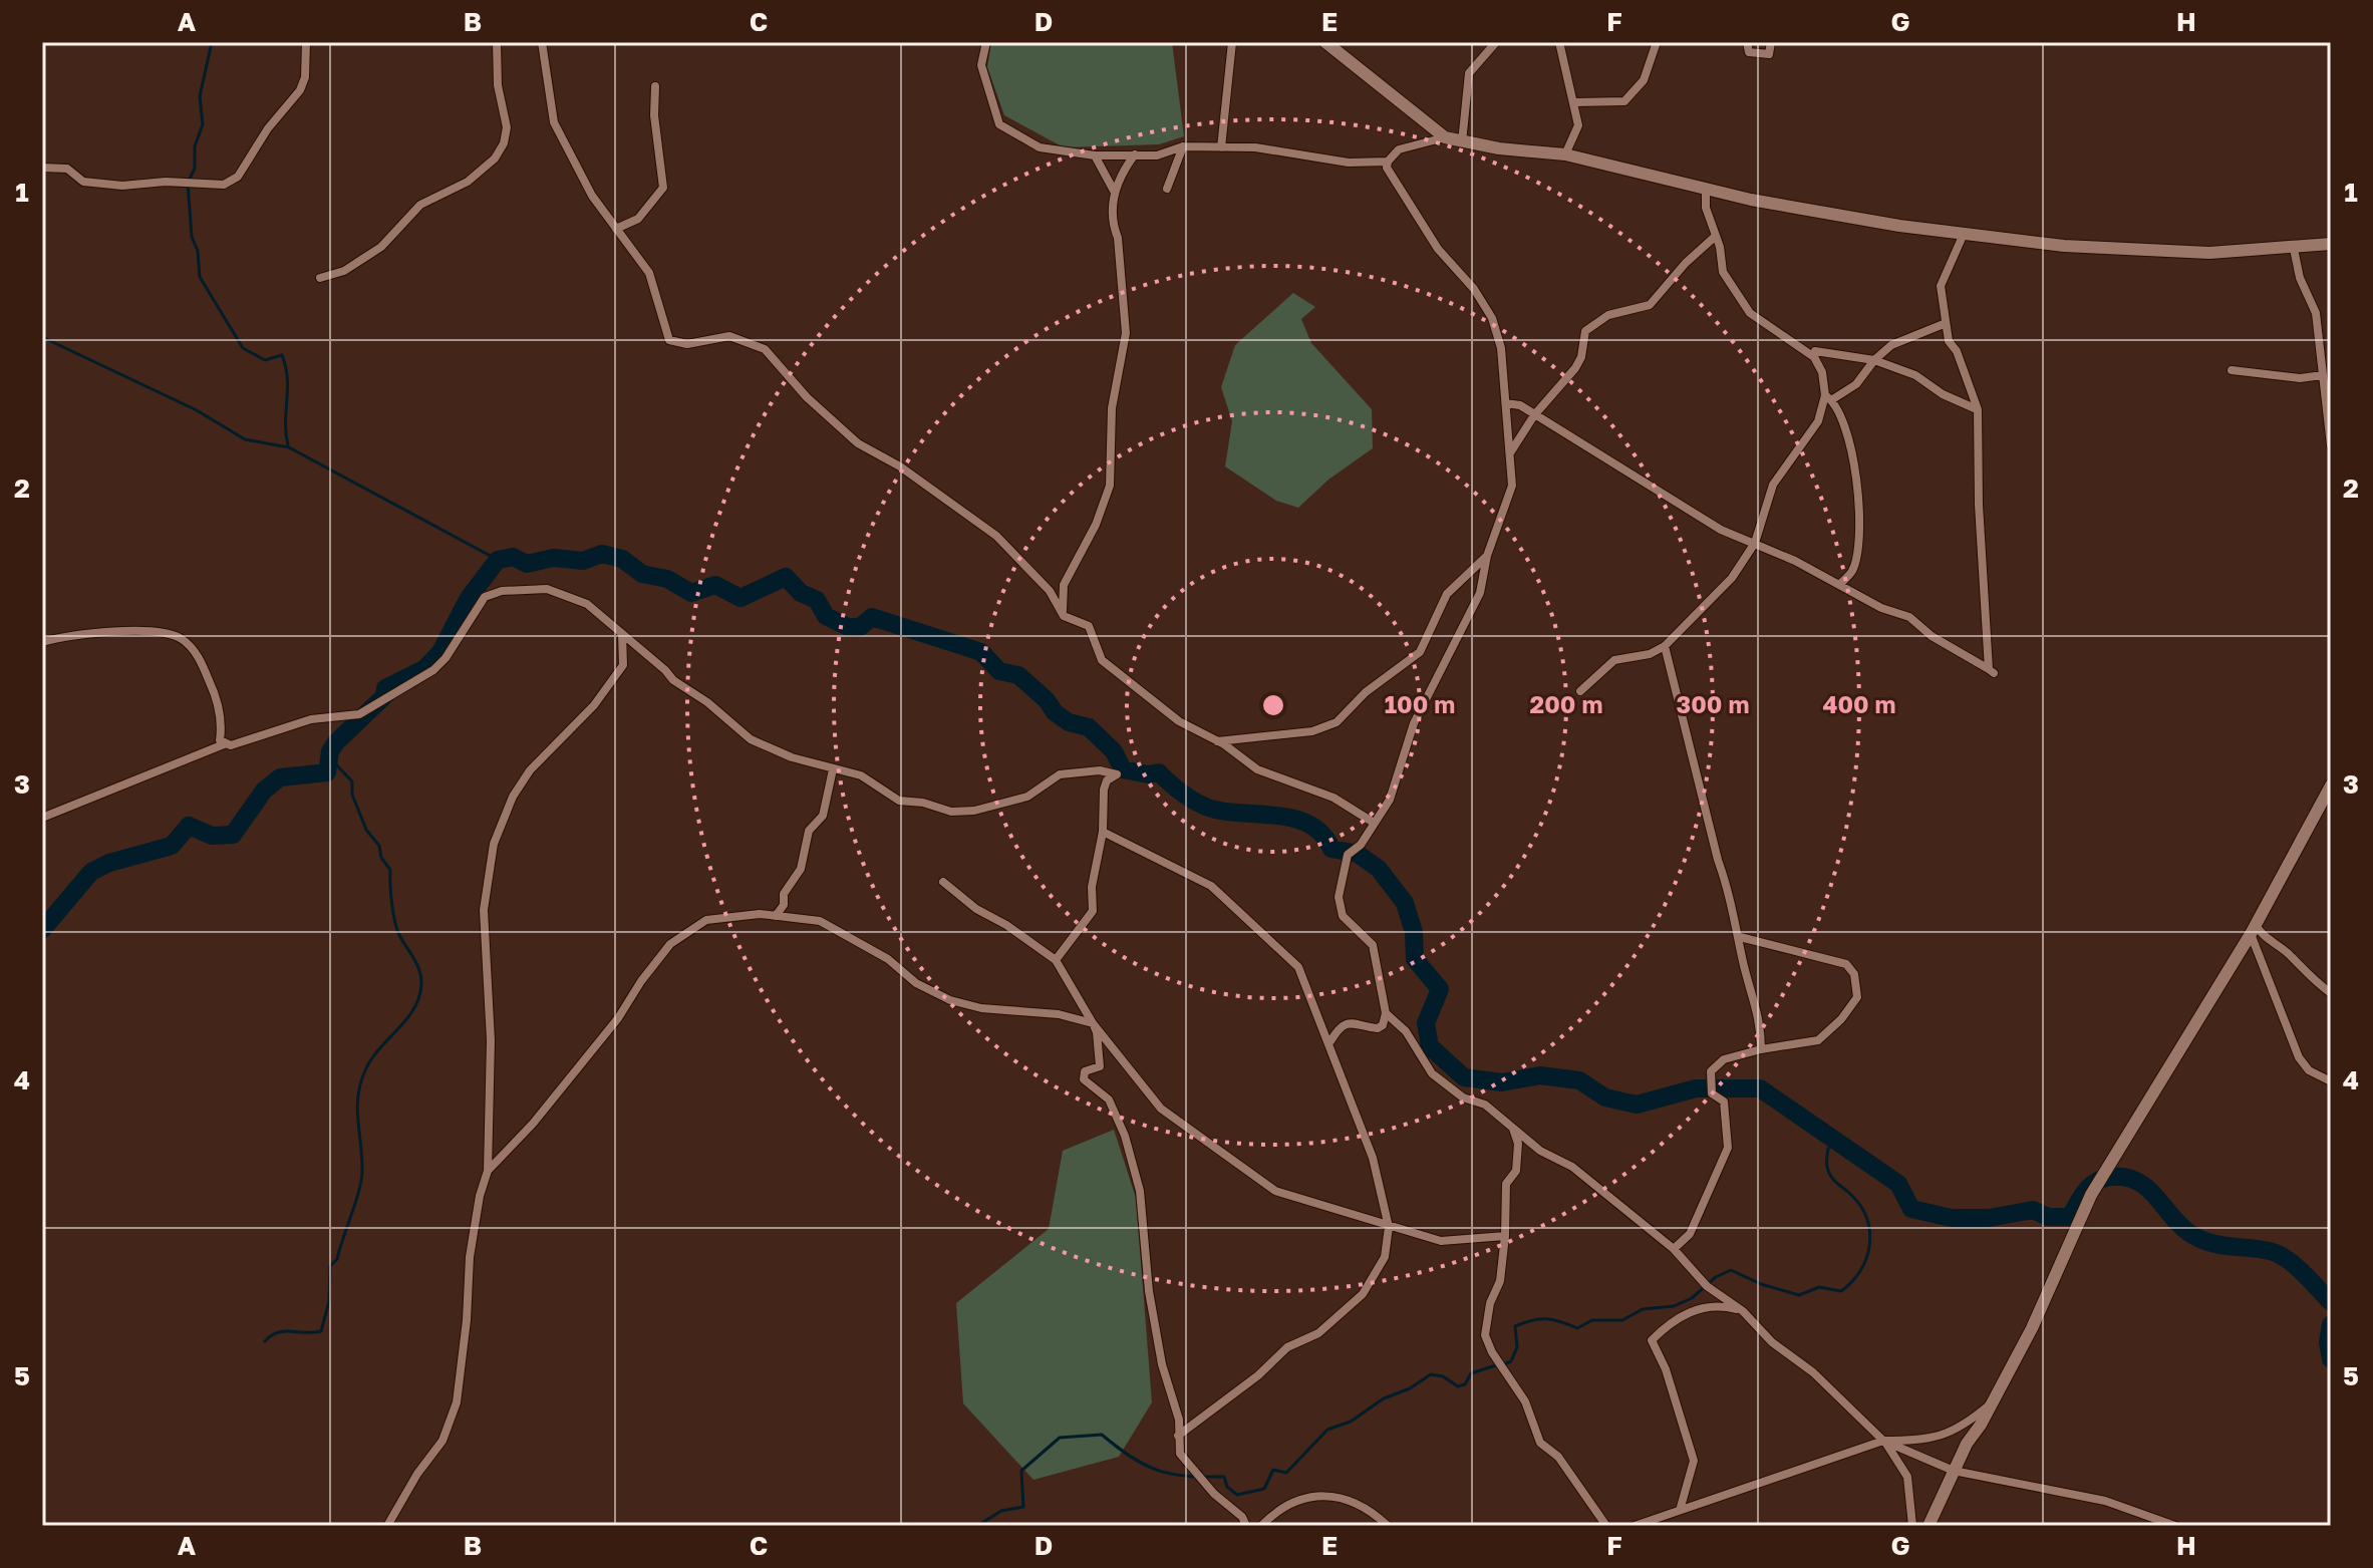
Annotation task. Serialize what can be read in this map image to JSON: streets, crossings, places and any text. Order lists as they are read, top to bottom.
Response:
{
  "grid": {
    "columns": [
      "A",
      "B",
      "C",
      "D",
      "E",
      "F",
      "G",
      "H"
    ],
    "rows": [
      "1",
      "2",
      "3",
      "4",
      "5"
    ]
  },
  "rings": [
    "100 m",
    "200 m",
    "300 m",
    "400 m"
  ]
}
